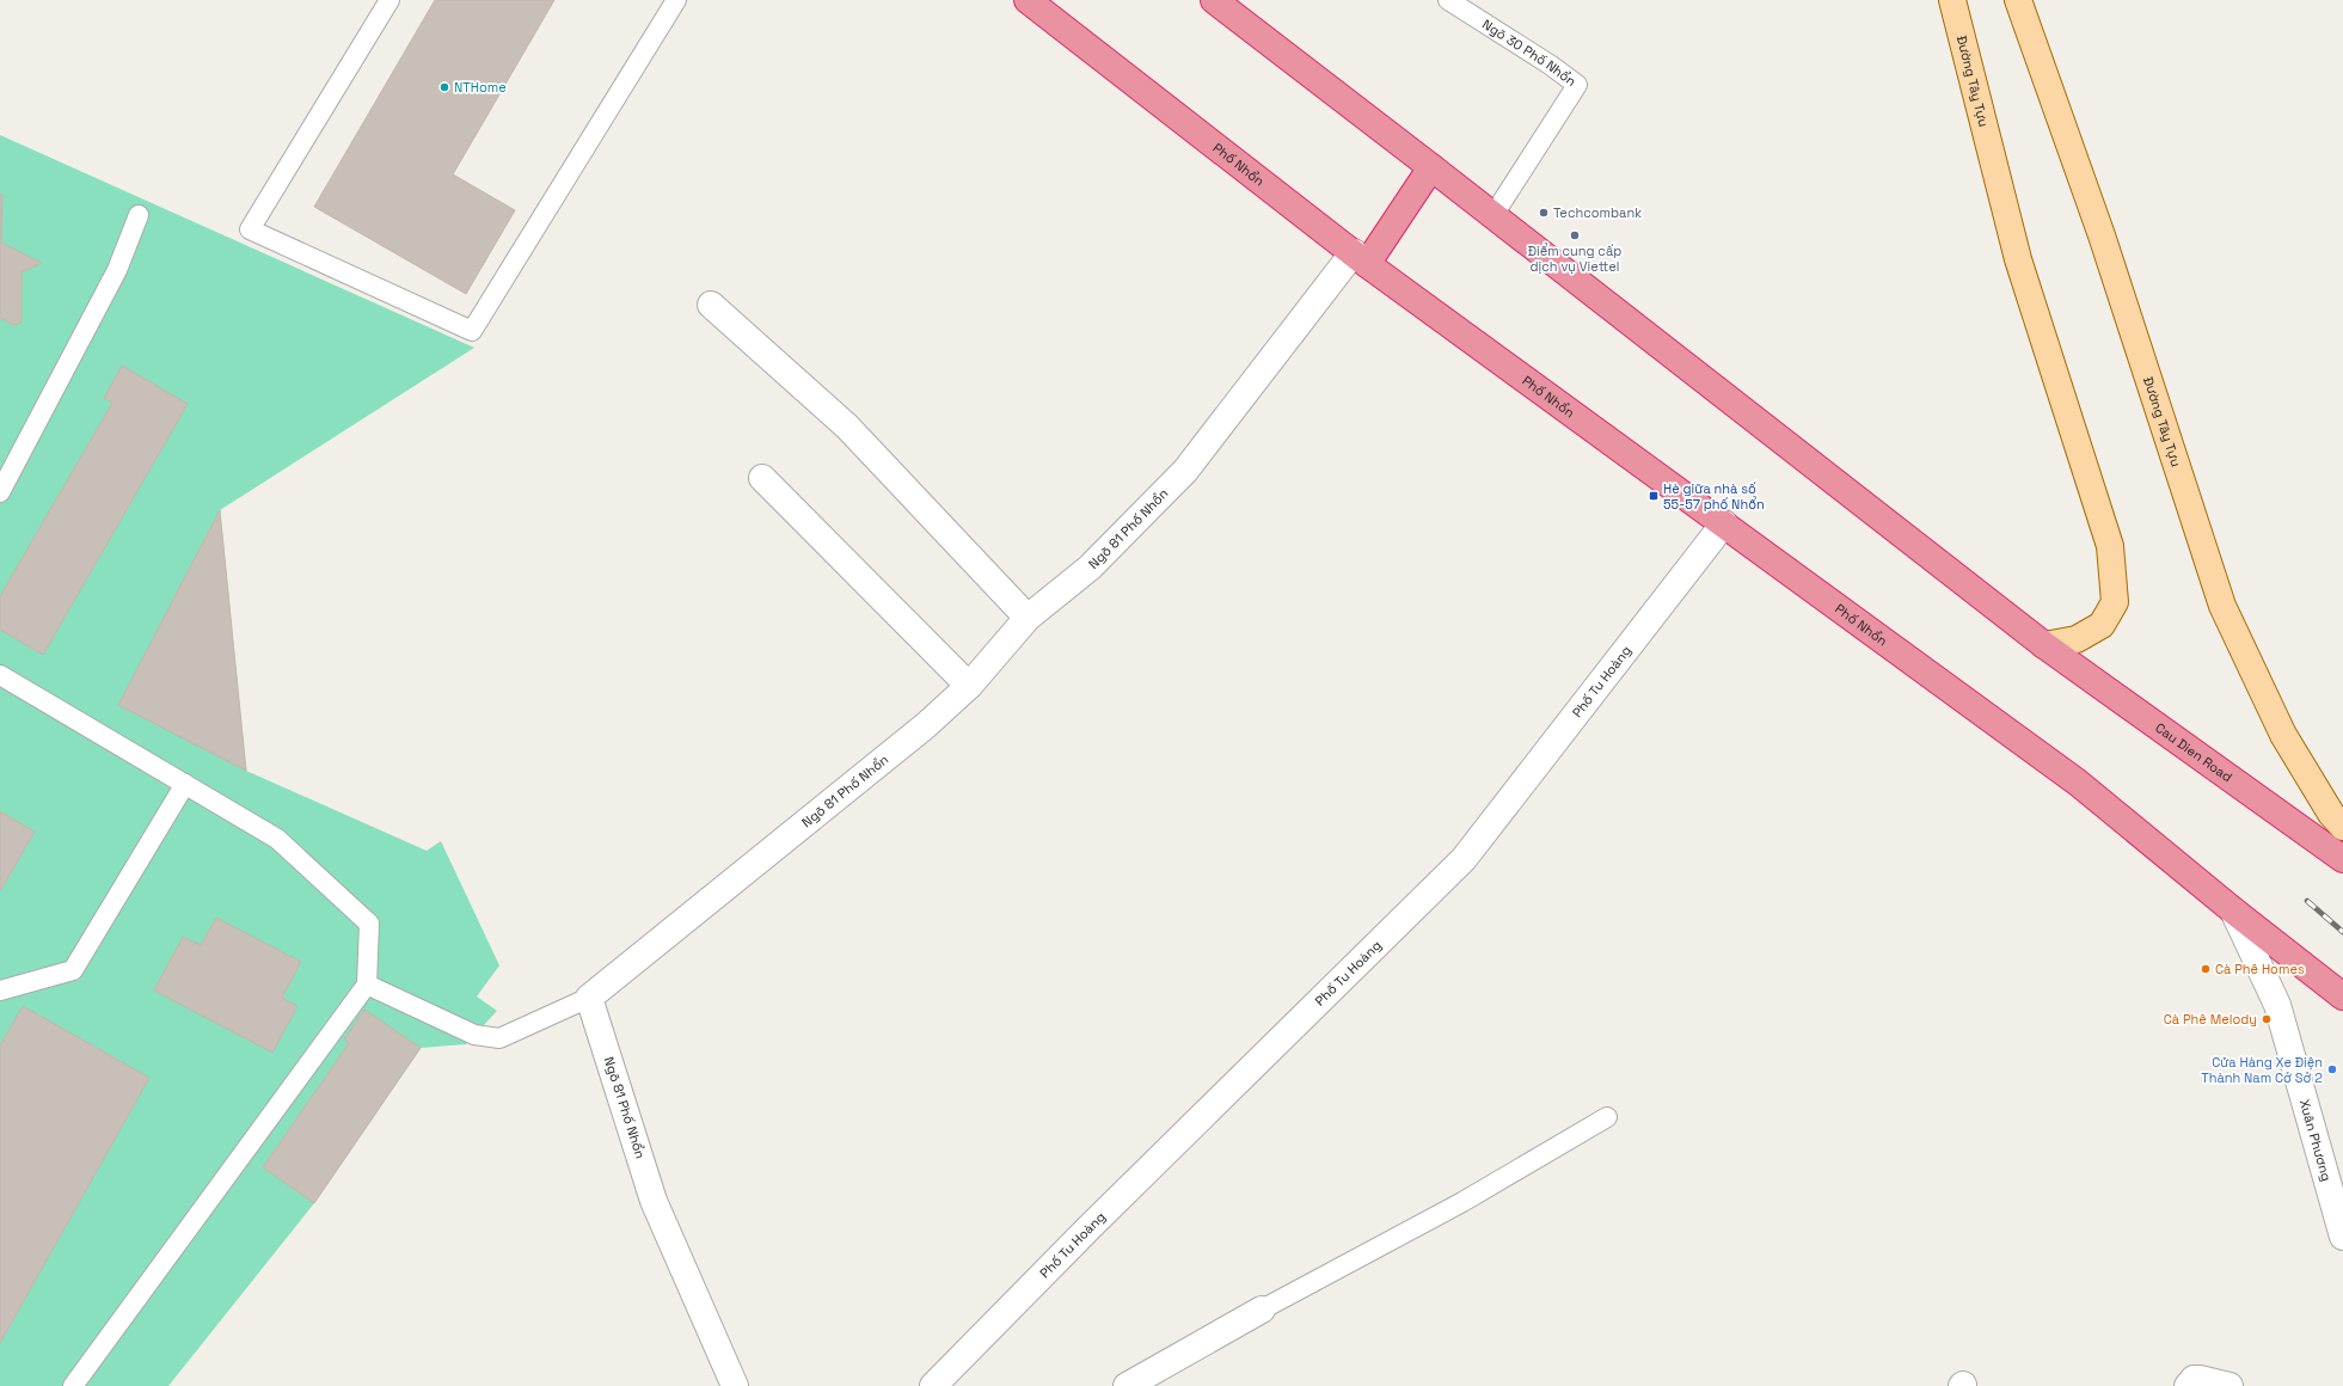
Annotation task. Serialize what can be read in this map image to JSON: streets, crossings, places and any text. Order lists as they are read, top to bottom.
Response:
{
  "streets": {
    "highway": ["Phố Nhổn", "Cau Dien Road"],
    "main road": ["Đường Tây Tựu"],
    "street": ["Ngõ 81 Phố Nhổn", "Phố Tu Hoàng", "Xuân Phương"],
    "lane": ["Ngõ 30 Phố Nhổn"]
  },
  "crossings": [
    ["Đường Tây Tựu", "Cau Dien Road"],
    ["Phố Nhổn", "Ngõ 81 Phố Nhổn"],
    ["Phố Nhổn", "Phố Tu Hoàng"],
    ["Phố Nhổn", "Xuân Phương"]
  ],
  "places": {
    "other": [
      "NTHome",
      "Techcombank",
      "Điểm cung cấp dịch vụ Viettel",
      "Cà Phê Homes",
      "Cà Phê Melody",
      "Cửa Hàng Xe Điện Thành Nam Cở Sở 2"
    ],
    "transit": ["Hè giữa nhà số 55-57 phố Nhổn"]
  }
}
